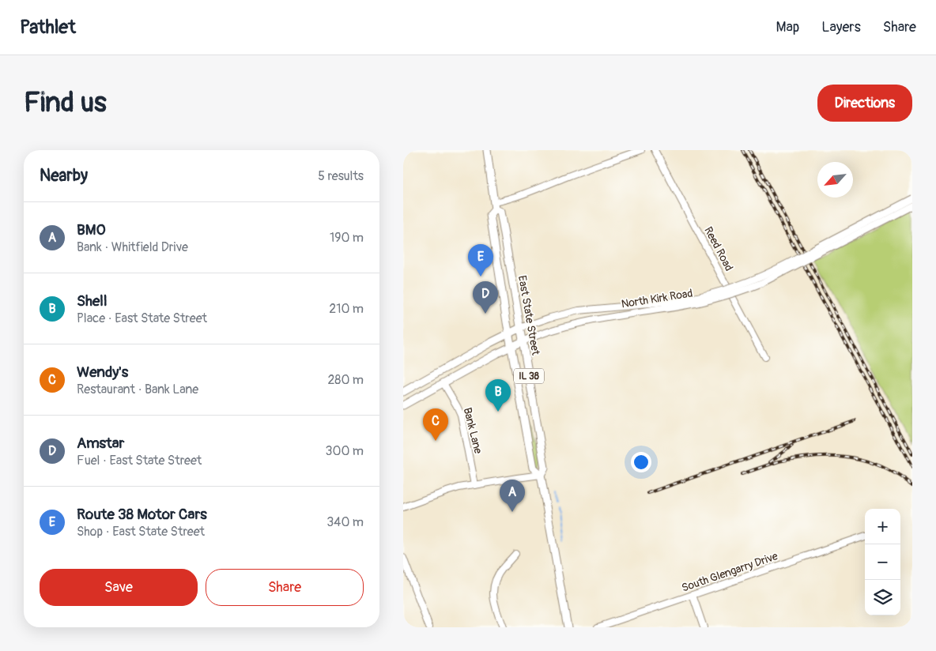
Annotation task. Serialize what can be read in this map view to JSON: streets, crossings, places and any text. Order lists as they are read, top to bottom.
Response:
{
  "streets": {
    "main road": ["North Kirk Road", "East State Street", "IL 38"],
    "street": ["Reed Road", "Bank Lane", "South Glengarry Drive"]
  },
  "crossings": [
    ["North Kirk Road", "East State Street"],
    ["North Kirk Road", "Bank Lane"]
  ],
  "north": "bottom left",
  "page": {
    "header": "Pathlet",
    "nav": ["Map", "Layers", "Share"],
    "buttons": [
      "Directions",
      ["Save", "Share"]
    ],
    "title": "Find us",
    "heading": ["Nearby", "5 results"],
    "list": [
      {
        "mark": "A",
        "name": "BMO",
        "note": "Bank · Whitfield Drive",
        "value": "190 m"
      },
      {
        "mark": "B",
        "name": "Shell",
        "note": "Place · East State Street",
        "value": "210 m"
      },
      {
        "mark": "C",
        "name": "Wendy's",
        "note": "Restaurant · Bank Lane",
        "value": "280 m"
      },
      {
        "mark": "D",
        "name": "Amstar",
        "note": "Fuel · East State Street",
        "value": "300 m"
      },
      {
        "mark": "E",
        "name": "Route 38 Motor Cars",
        "note": "Shop · East State Street",
        "value": "340 m"
      }
    ],
    "pins": [
      "E",
      "D",
      "B",
      "C",
      "A"
    ],
    "map_buttons": ["+", "−"]
  }
}
